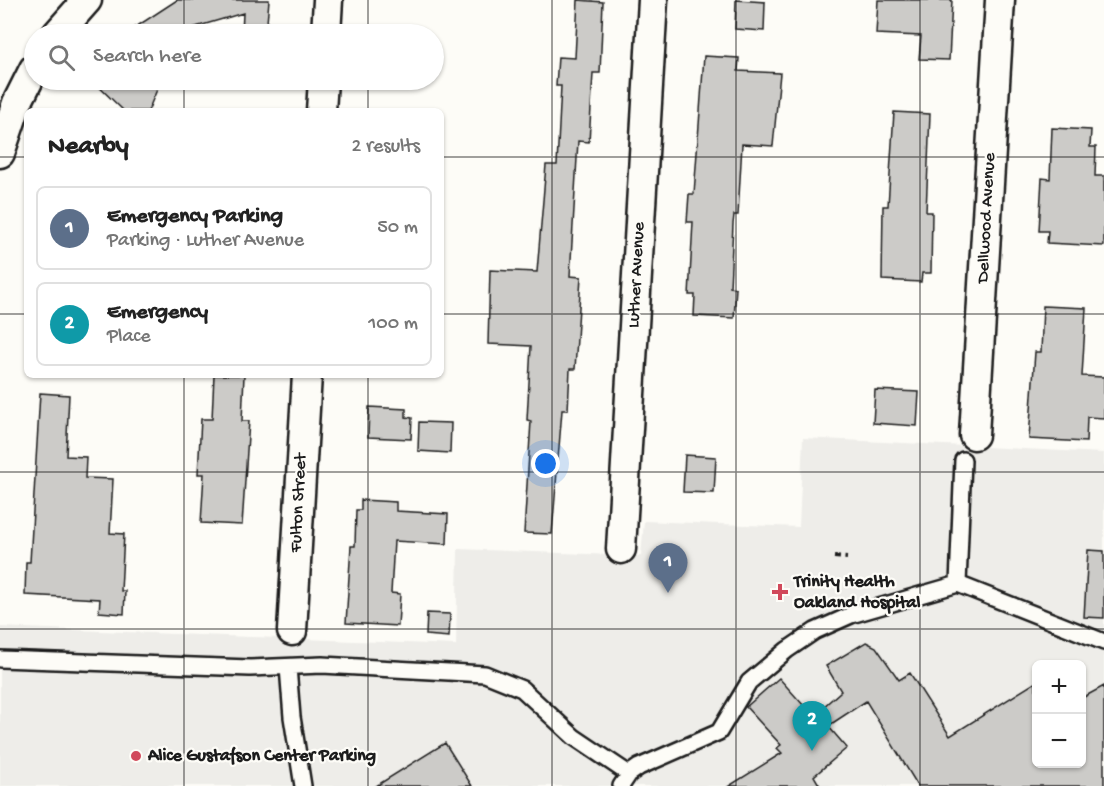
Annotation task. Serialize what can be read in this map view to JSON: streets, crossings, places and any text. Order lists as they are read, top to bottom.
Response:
{
  "streets": {
    "street": ["Dellwood Avenue", "Luther Avenue", "Fulton Street"]
  },
  "places": {
    "health": ["Trinity Health Oakland Hospital"],
    "other": ["Alice Gustafson Center Parking"]
  },
  "page": {
    "search": "Search here",
    "heading": ["Nearby", "2 results"],
    "list": [
      {
        "mark": "1",
        "name": "Emergency Parking",
        "note": "Parking · Luther Avenue",
        "value": "50 m"
      },
      {
        "mark": "2",
        "name": "Emergency",
        "note": "Place",
        "value": "100 m"
      }
    ],
    "pins": ["1", "2"],
    "map_buttons": ["+", "−"]
  }
}
